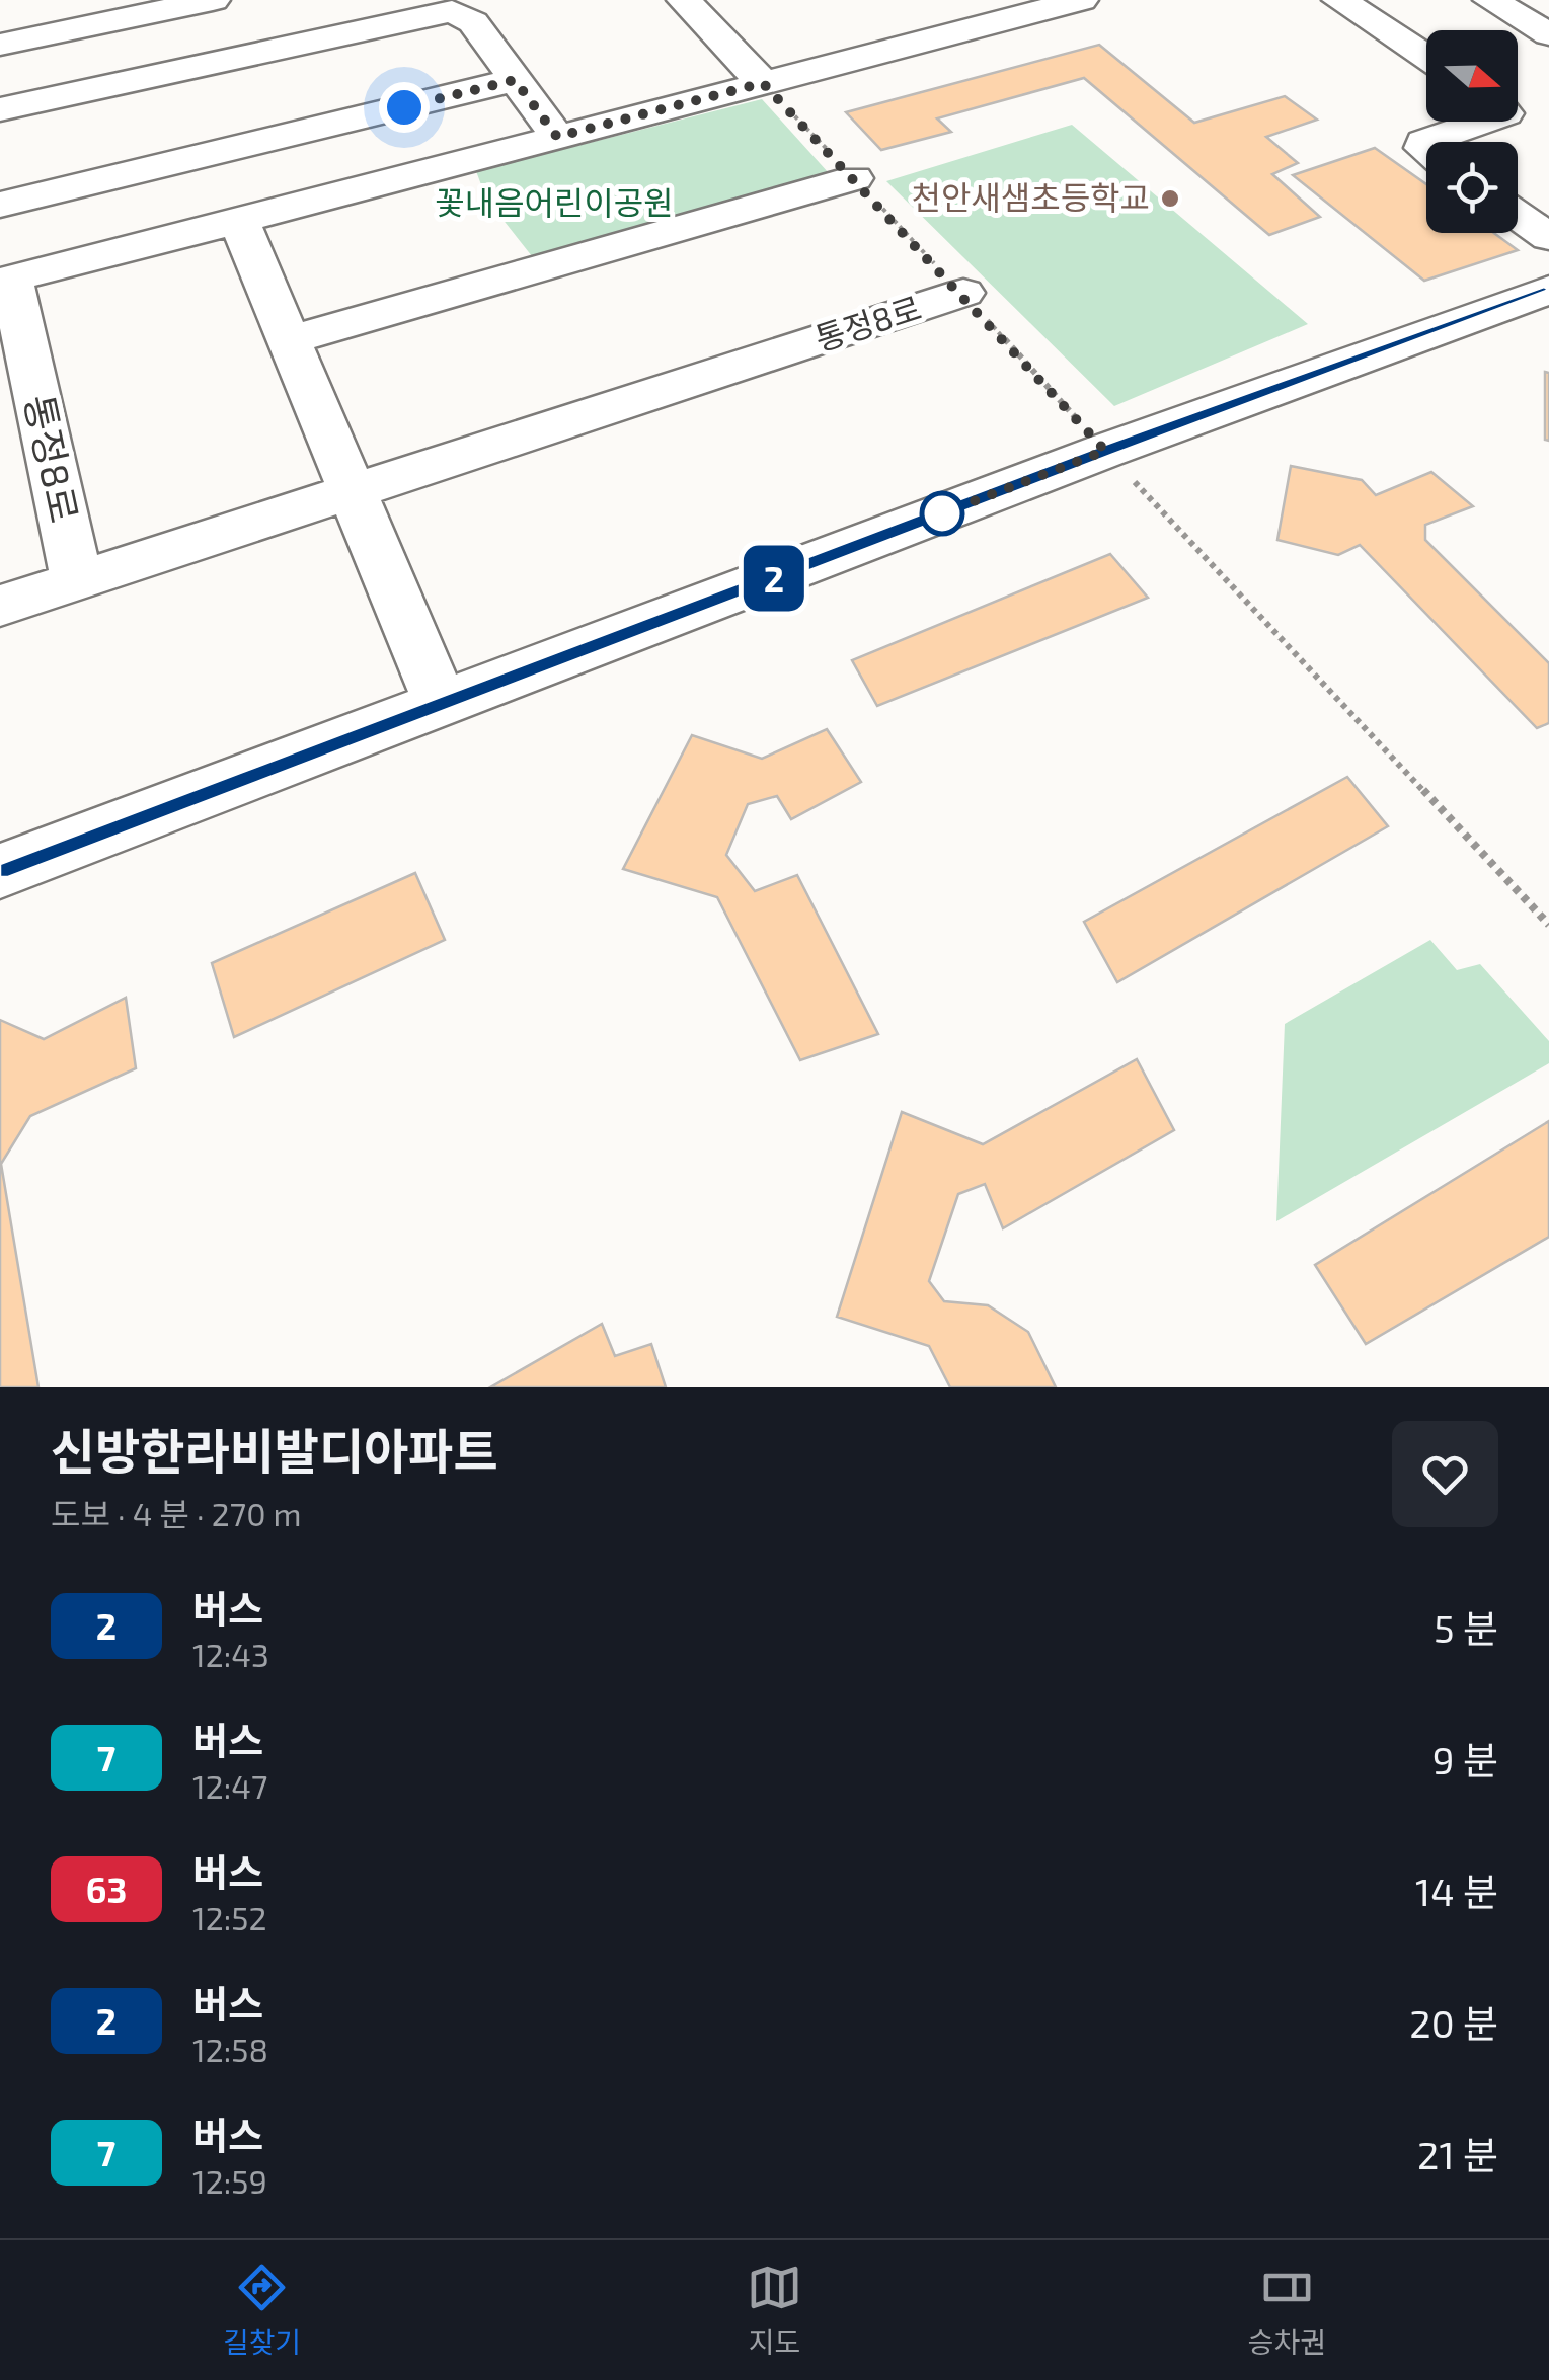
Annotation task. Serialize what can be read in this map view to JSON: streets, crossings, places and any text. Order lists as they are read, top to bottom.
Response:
{
  "streets": {
    "street": ["통정8로"]
  },
  "parks": ["꽃내음어린이공원"],
  "places": ["천안새샘초등학교"],
  "lines": ["bus line 2"],
  "north": "right",
  "page": {
    "on_map": "2",
    "heading": ["신방한라비발디아파트", "도보 · 4 분 · 270 m"],
    "list": [
      {
        "mark": "2",
        "name": "버스",
        "note": "12:43",
        "value": "5 분"
      },
      {
        "mark": "7",
        "name": "버스",
        "note": "12:47",
        "value": "9 분"
      },
      {
        "mark": "63",
        "name": "버스",
        "note": "12:52",
        "value": "14 분"
      },
      {
        "mark": "2",
        "name": "버스",
        "note": "12:58",
        "value": "20 분"
      },
      {
        "mark": "7",
        "name": "버스",
        "note": "12:59",
        "value": "21 분"
      }
    ],
    "tabs": ["길찾기", "지도", "승차권"]
  }
}
